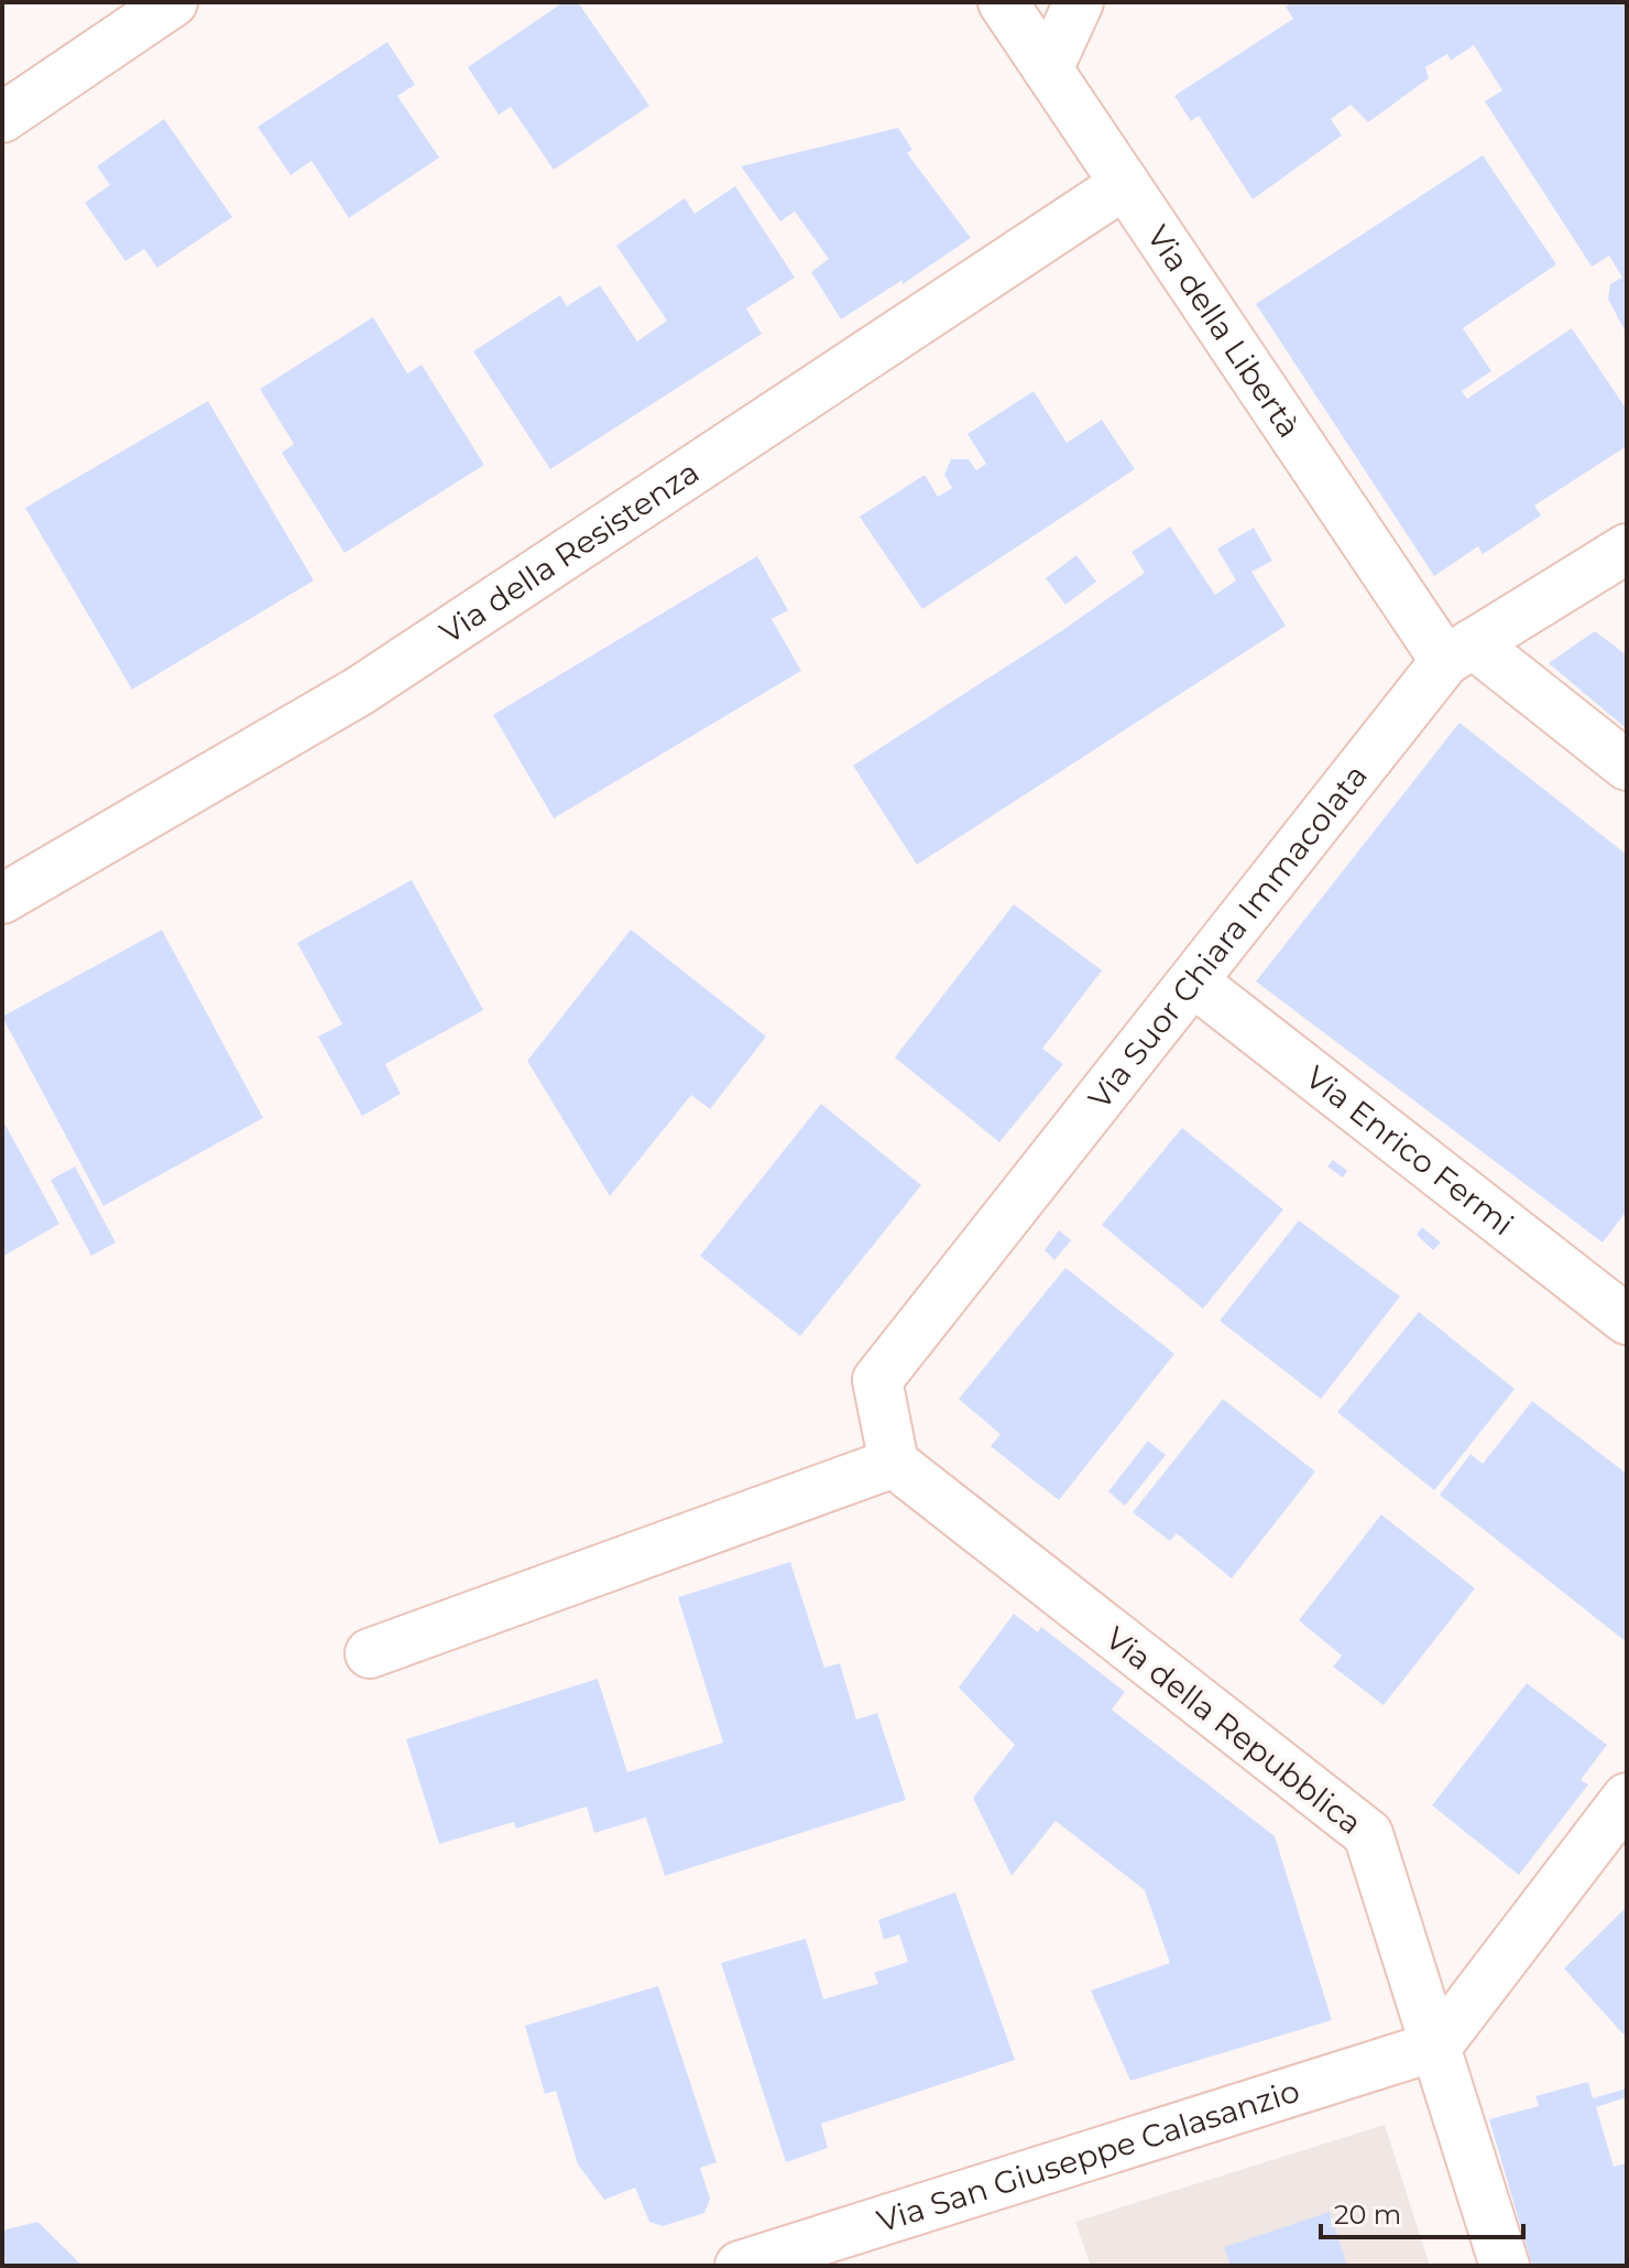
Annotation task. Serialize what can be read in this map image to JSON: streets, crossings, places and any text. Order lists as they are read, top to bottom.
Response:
{
  "streets": {
    "street": [
      "Via della Libertà",
      "Via della Resistenza",
      "Via Suor Chiara Immacolata",
      "Via Enrico Fermi",
      "Via della Repubblica",
      "Via San Giuseppe Calasanzio"
    ]
  },
  "crossings": [
    ["Via della Libertà", "Via della Resistenza"],
    ["Via della Libertà", "Via Suor Chiara Immacolata"],
    ["Via Suor Chiara Immacolata", "Via Enrico Fermi"],
    ["Via Suor Chiara Immacolata", "Via della Repubblica"],
    ["Via della Repubblica", "Via San Giuseppe Calasanzio"]
  ],
  "scale_bar": "20 m"
}
